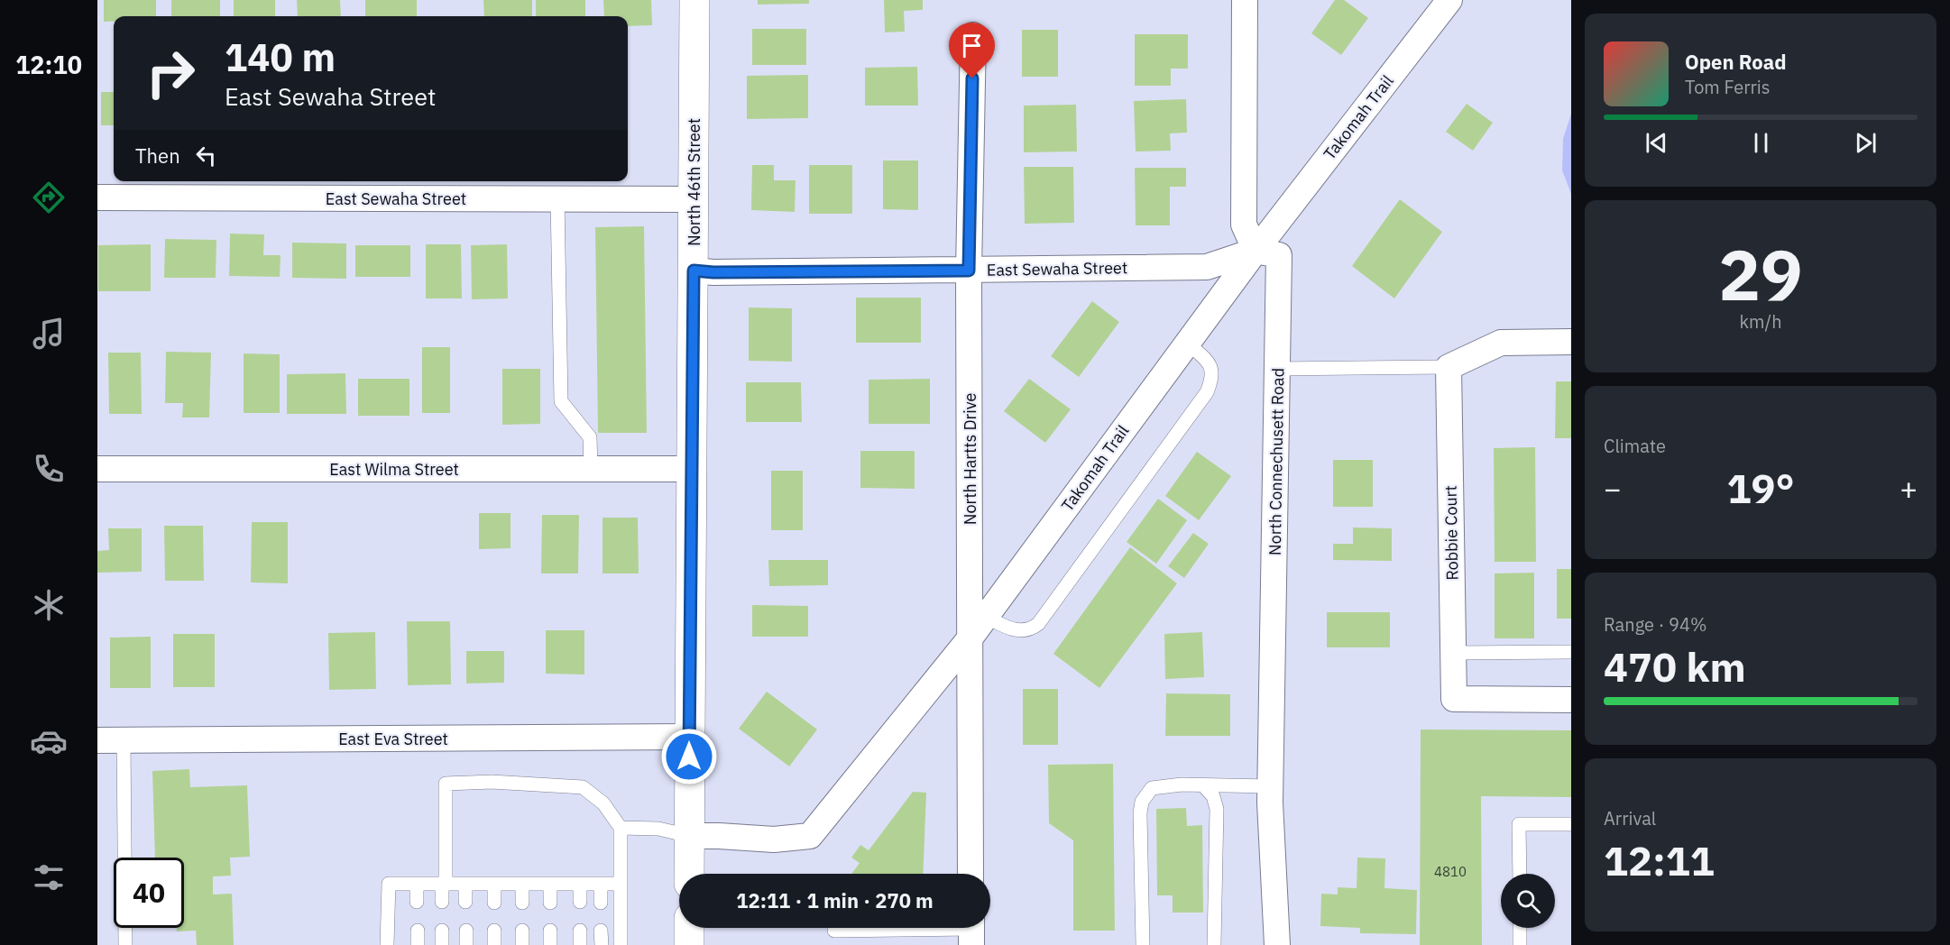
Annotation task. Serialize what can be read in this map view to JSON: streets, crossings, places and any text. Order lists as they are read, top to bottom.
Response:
{
  "streets": {
    "street": [
      "Takomah Trail",
      "North 46th Street",
      "East Sewaha Street",
      "North Hartts Drive",
      "North Connechusett Road",
      "East Wilma Street",
      "Robbie Court",
      "East Eva Street"
    ]
  },
  "crossings": [
    ["Takomah Trail", "North 46th Street"],
    ["Takomah Trail", "East Sewaha Street"],
    ["Takomah Trail", "North Hartts Drive"],
    ["Takomah Trail", "North Connechusett Road"],
    ["North 46th Street", "East Sewaha Street"],
    ["North 46th Street", "East Wilma Street"],
    ["North 46th Street", "East Eva Street"],
    ["East Sewaha Street", "North Hartts Drive"],
    ["East Sewaha Street", "North Connechusett Road"]
  ],
  "house_numbers": ["4810"],
  "page": {
    "tabs": "12:10",
    "turn": ["140 m", "East Sewaha Street"],
    "song": ["Open Road", "Tom Ferris"],
    "then": "Then",
    "tile": [
      ["29", "km/h"],
      "Climate",
      ["Range · 94%", "470 km"],
      ["Arrival", "12:11"]
    ],
    "heat": ["−", "19°", "+"],
    "limit": "40",
    "trip": "12:11 · 1 min · 270 m"
  }
}
